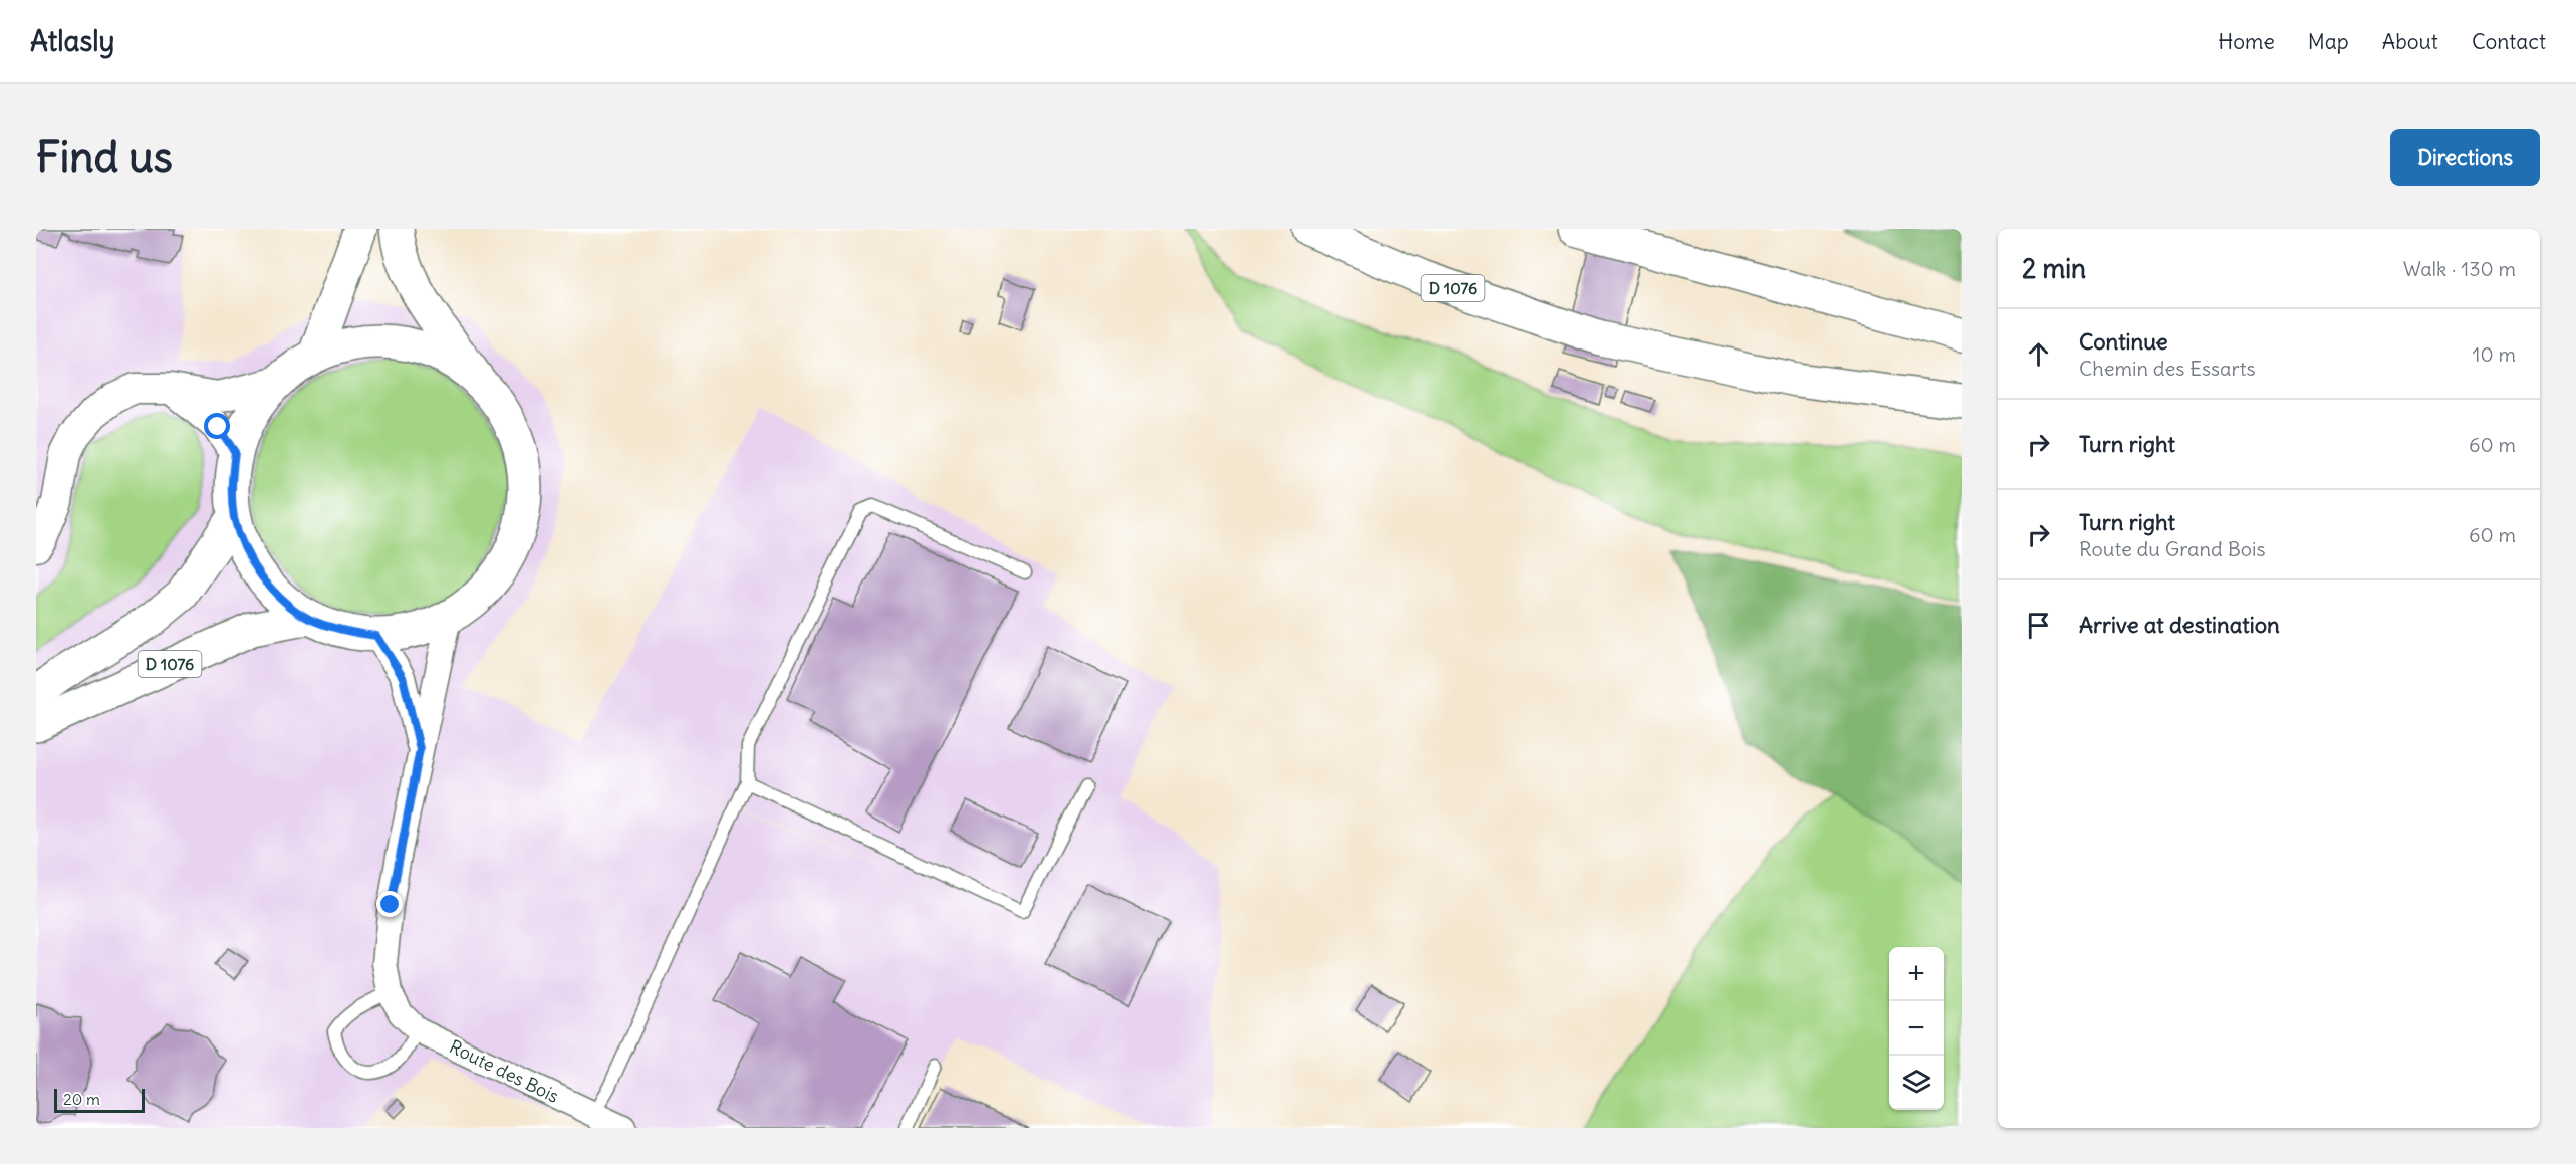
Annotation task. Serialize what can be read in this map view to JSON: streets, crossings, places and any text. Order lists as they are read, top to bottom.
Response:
{
  "streets": {
    "main road": ["D 1076"],
    "street": ["Route des Bois"]
  },
  "scale_bar": "20 m",
  "page": {
    "header": "Atlasly",
    "nav": [
      "Home",
      "Map",
      "About",
      "Contact"
    ],
    "buttons": "Directions",
    "title": "Find us",
    "heading": ["2 min", "Walk · 130 m"],
    "list": [
      ["Continue", "Chemin des Essarts", "10 m"],
      ["Turn right", "60 m"],
      ["Turn right", "Route du Grand Bois", "60 m"],
      "Arrive at destination"
    ],
    "map_buttons": ["+", "−"],
    "scale": "20 m"
  }
}
